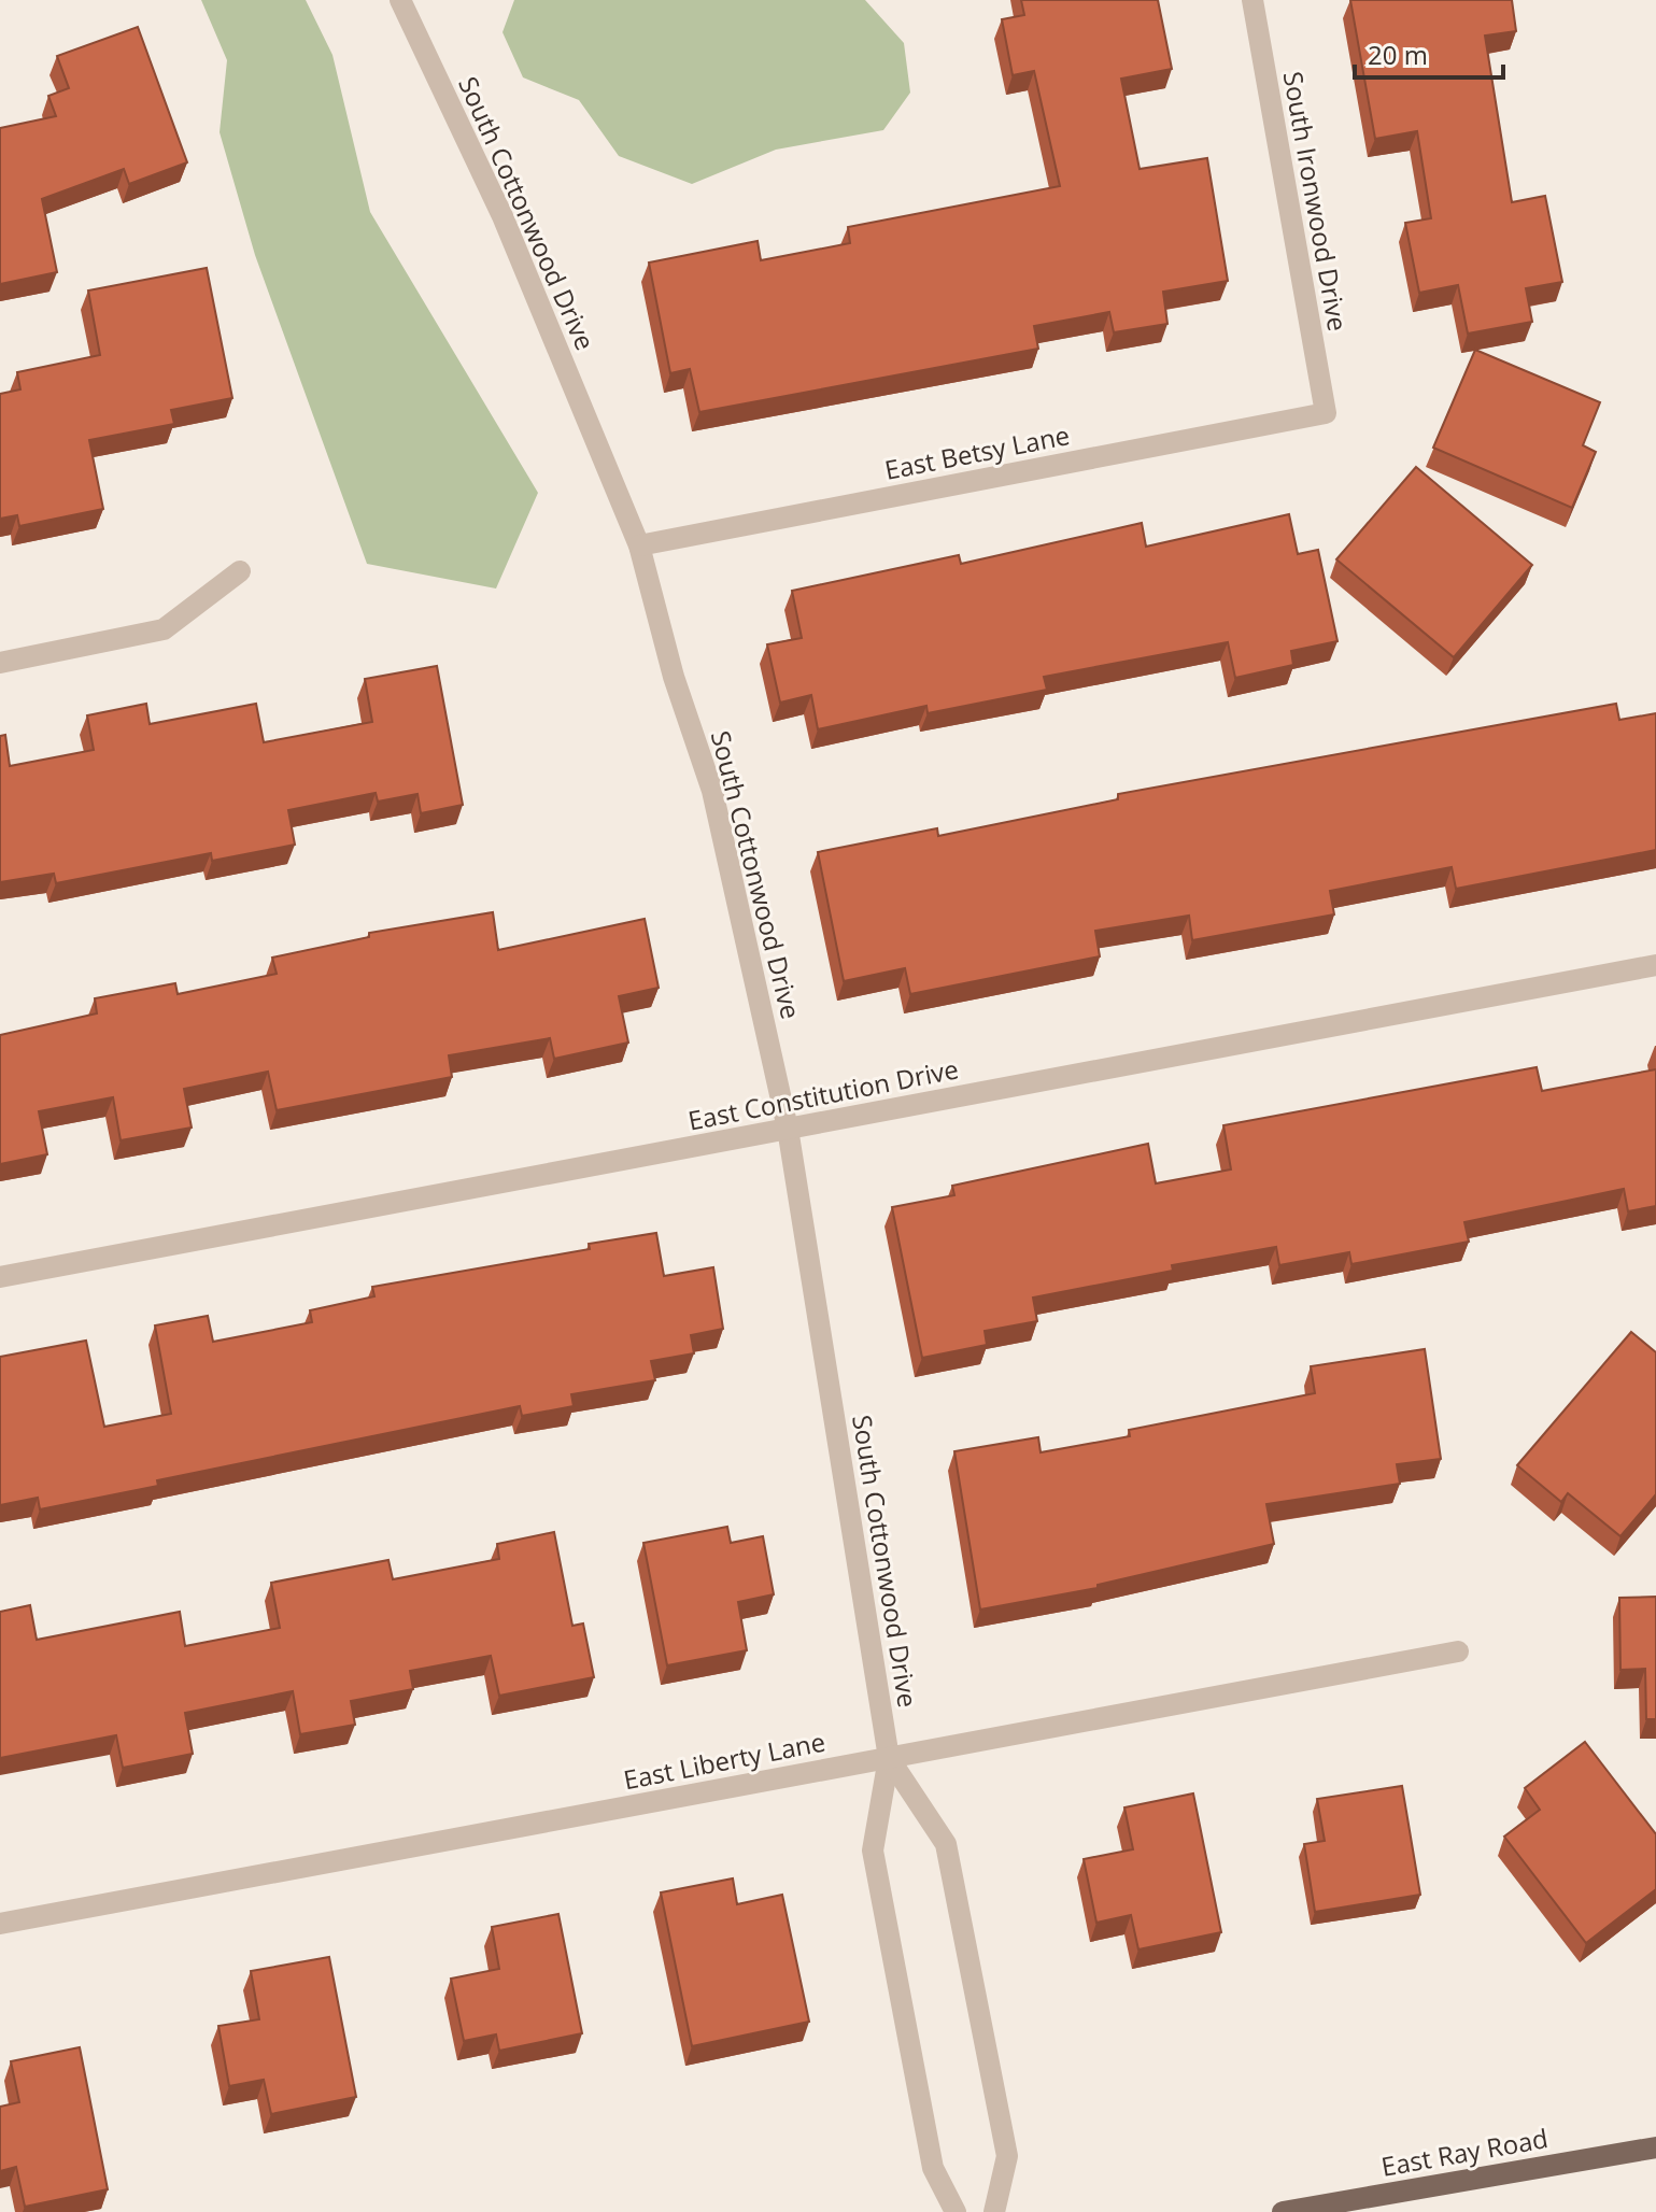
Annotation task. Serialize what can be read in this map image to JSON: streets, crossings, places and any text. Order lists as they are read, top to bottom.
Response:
{
  "streets": {
    "main road": ["East Ray Road"],
    "street": [
      "South Ironwood Drive",
      "South Cottonwood Drive",
      "East Betsy Lane",
      "East Constitution Drive",
      "East Liberty Lane"
    ]
  },
  "crossings": [
    ["South Ironwood Drive", "East Betsy Lane"],
    ["South Cottonwood Drive", "East Betsy Lane"],
    ["South Cottonwood Drive", "East Constitution Drive"],
    ["South Cottonwood Drive", "East Liberty Lane"]
  ],
  "scale_bar": "20 m"
}
